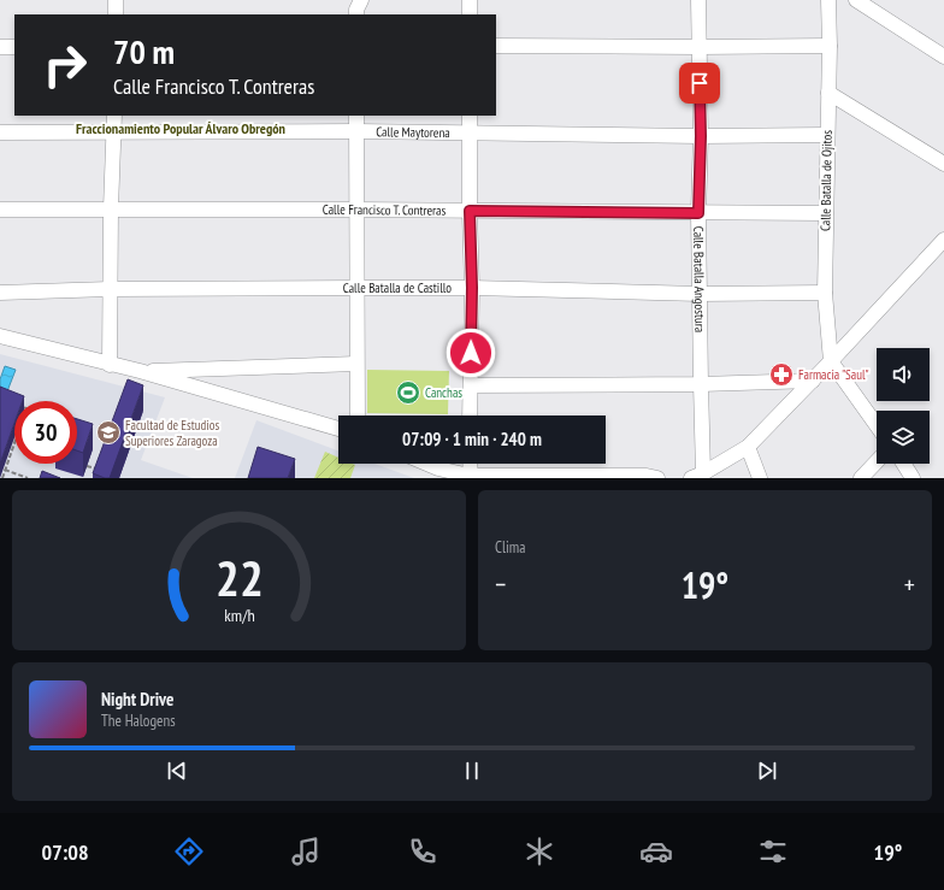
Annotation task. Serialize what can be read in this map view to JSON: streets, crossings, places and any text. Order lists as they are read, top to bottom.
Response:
{
  "streets": {
    "street": [
      "Calle Maytorena",
      "Calle Batalla de Ojitos",
      "Calle Francisco T. Contreras",
      "Calle Batalla Angostura",
      "Calle Batalla de Castillo"
    ]
  },
  "crossings": [
    ["Calle Maytorena", "Calle Batalla de Ojitos"],
    ["Calle Maytorena", "Calle Batalla Angostura"],
    ["Calle Batalla de Ojitos", "Calle Francisco T. Contreras"],
    ["Calle Batalla de Ojitos", "Calle Batalla de Castillo"],
    ["Calle Francisco T. Contreras", "Calle Batalla Angostura"],
    ["Calle Batalla Angostura", "Calle Batalla de Castillo"]
  ],
  "districts": ["Fraccionamiento Popular Álvaro Obregón"],
  "places": {
    "pharmacy": ["Farmacia \"Saul\""],
    "sports": ["Canchas"],
    "school or university": ["Facultad de Estudios Superiores Zaragoza"]
  },
  "page": {
    "turn": ["70 m", "Calle Francisco T. Contreras"],
    "limit": "30",
    "trip": "07:09 · 1 min · 240 m",
    "tile": "Clima",
    "heat": ["−", "19°", "+"],
    "song": ["Night Drive", "The Halogens"],
    "tabs": ["07:08", "19°"],
    "gauge": ["22", "km/h"]
  }
}
